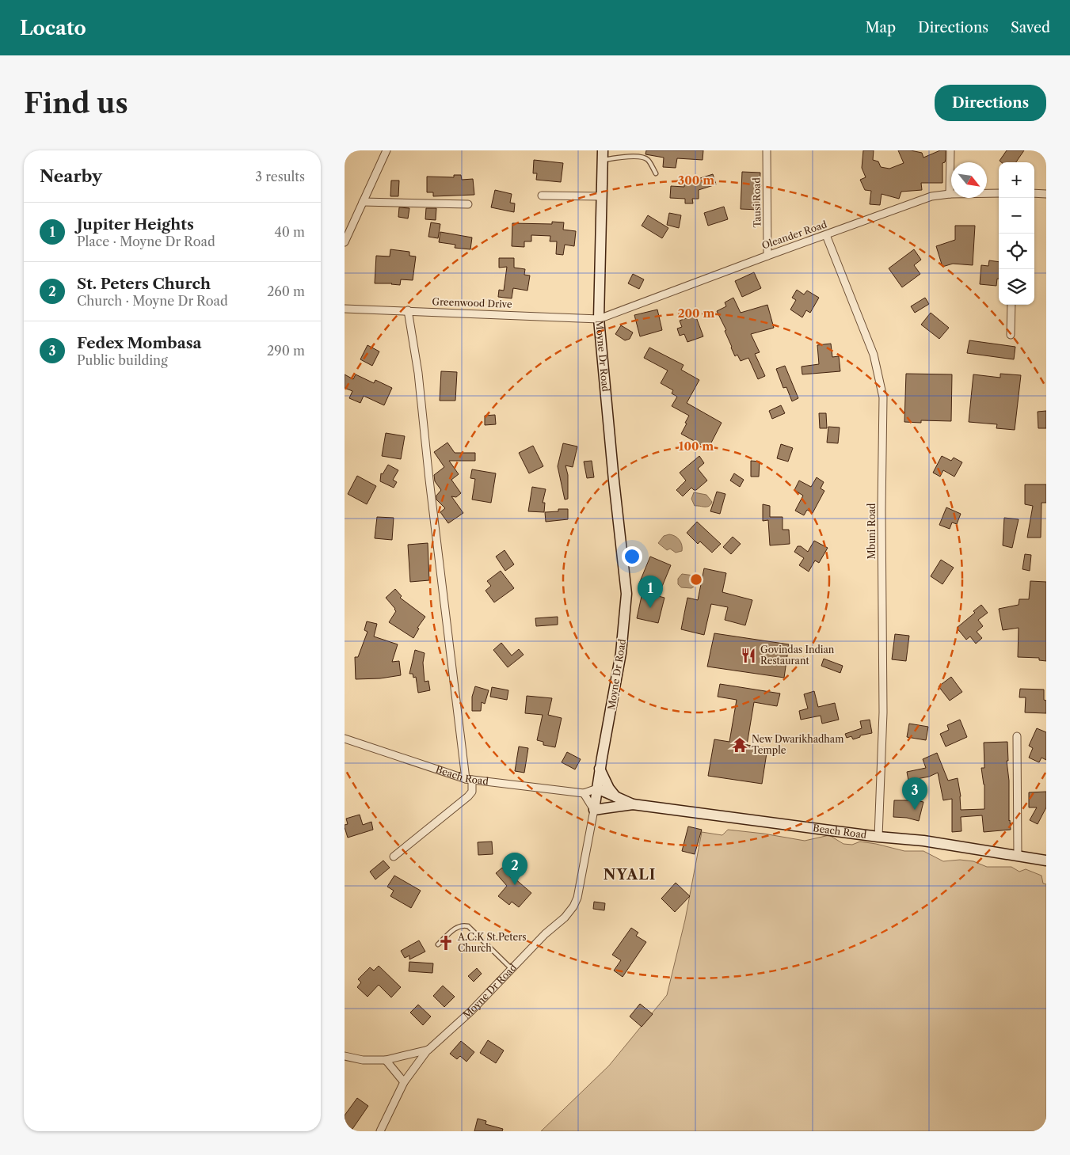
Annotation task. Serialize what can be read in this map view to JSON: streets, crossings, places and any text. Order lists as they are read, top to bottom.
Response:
{
  "streets": {
    "main road": ["Moyne Dr Road", "Beach Road"],
    "street": [
      "Tausi Road",
      "Oleander Road",
      "Greenwood Drive",
      "Mbuni Road"
    ]
  },
  "crossings": [
    ["Tausi Road", "Oleander Road"],
    ["Oleander Road", "Greenwood Drive"],
    ["Oleander Road", "Moyne Dr Road"],
    ["Oleander Road", "Mbuni Road"],
    ["Greenwood Drive", "Moyne Dr Road"],
    ["Moyne Dr Road", "Beach Road"],
    ["Mbuni Road", "Beach Road"]
  ],
  "districts": ["NYALI"],
  "places": {
    "restaurant": ["Govindas Indian Restaurant"],
    "temple": ["New Dwarikhadham Temple"],
    "church": ["A.C.K St.Peters Church"]
  },
  "north": "bottom right",
  "page": {
    "header": "Locato",
    "nav": ["Map", "Directions", "Saved"],
    "buttons": "Directions",
    "title": "Find us",
    "heading": ["Nearby", "3 results"],
    "map_buttons": ["+", "−"],
    "list": [
      {
        "mark": "1",
        "name": "Jupiter Heights",
        "note": "Place · Moyne Dr Road",
        "value": "40 m"
      },
      {
        "mark": "2",
        "name": "St. Peters Church",
        "note": "Church · Moyne Dr Road",
        "value": "260 m"
      },
      {
        "mark": "3",
        "name": "Fedex Mombasa",
        "note": "Public building",
        "value": "290 m"
      }
    ],
    "pins": ["1", "3", "2"]
  },
  "rings": ["300 m", "200 m", "100 m"]
}
